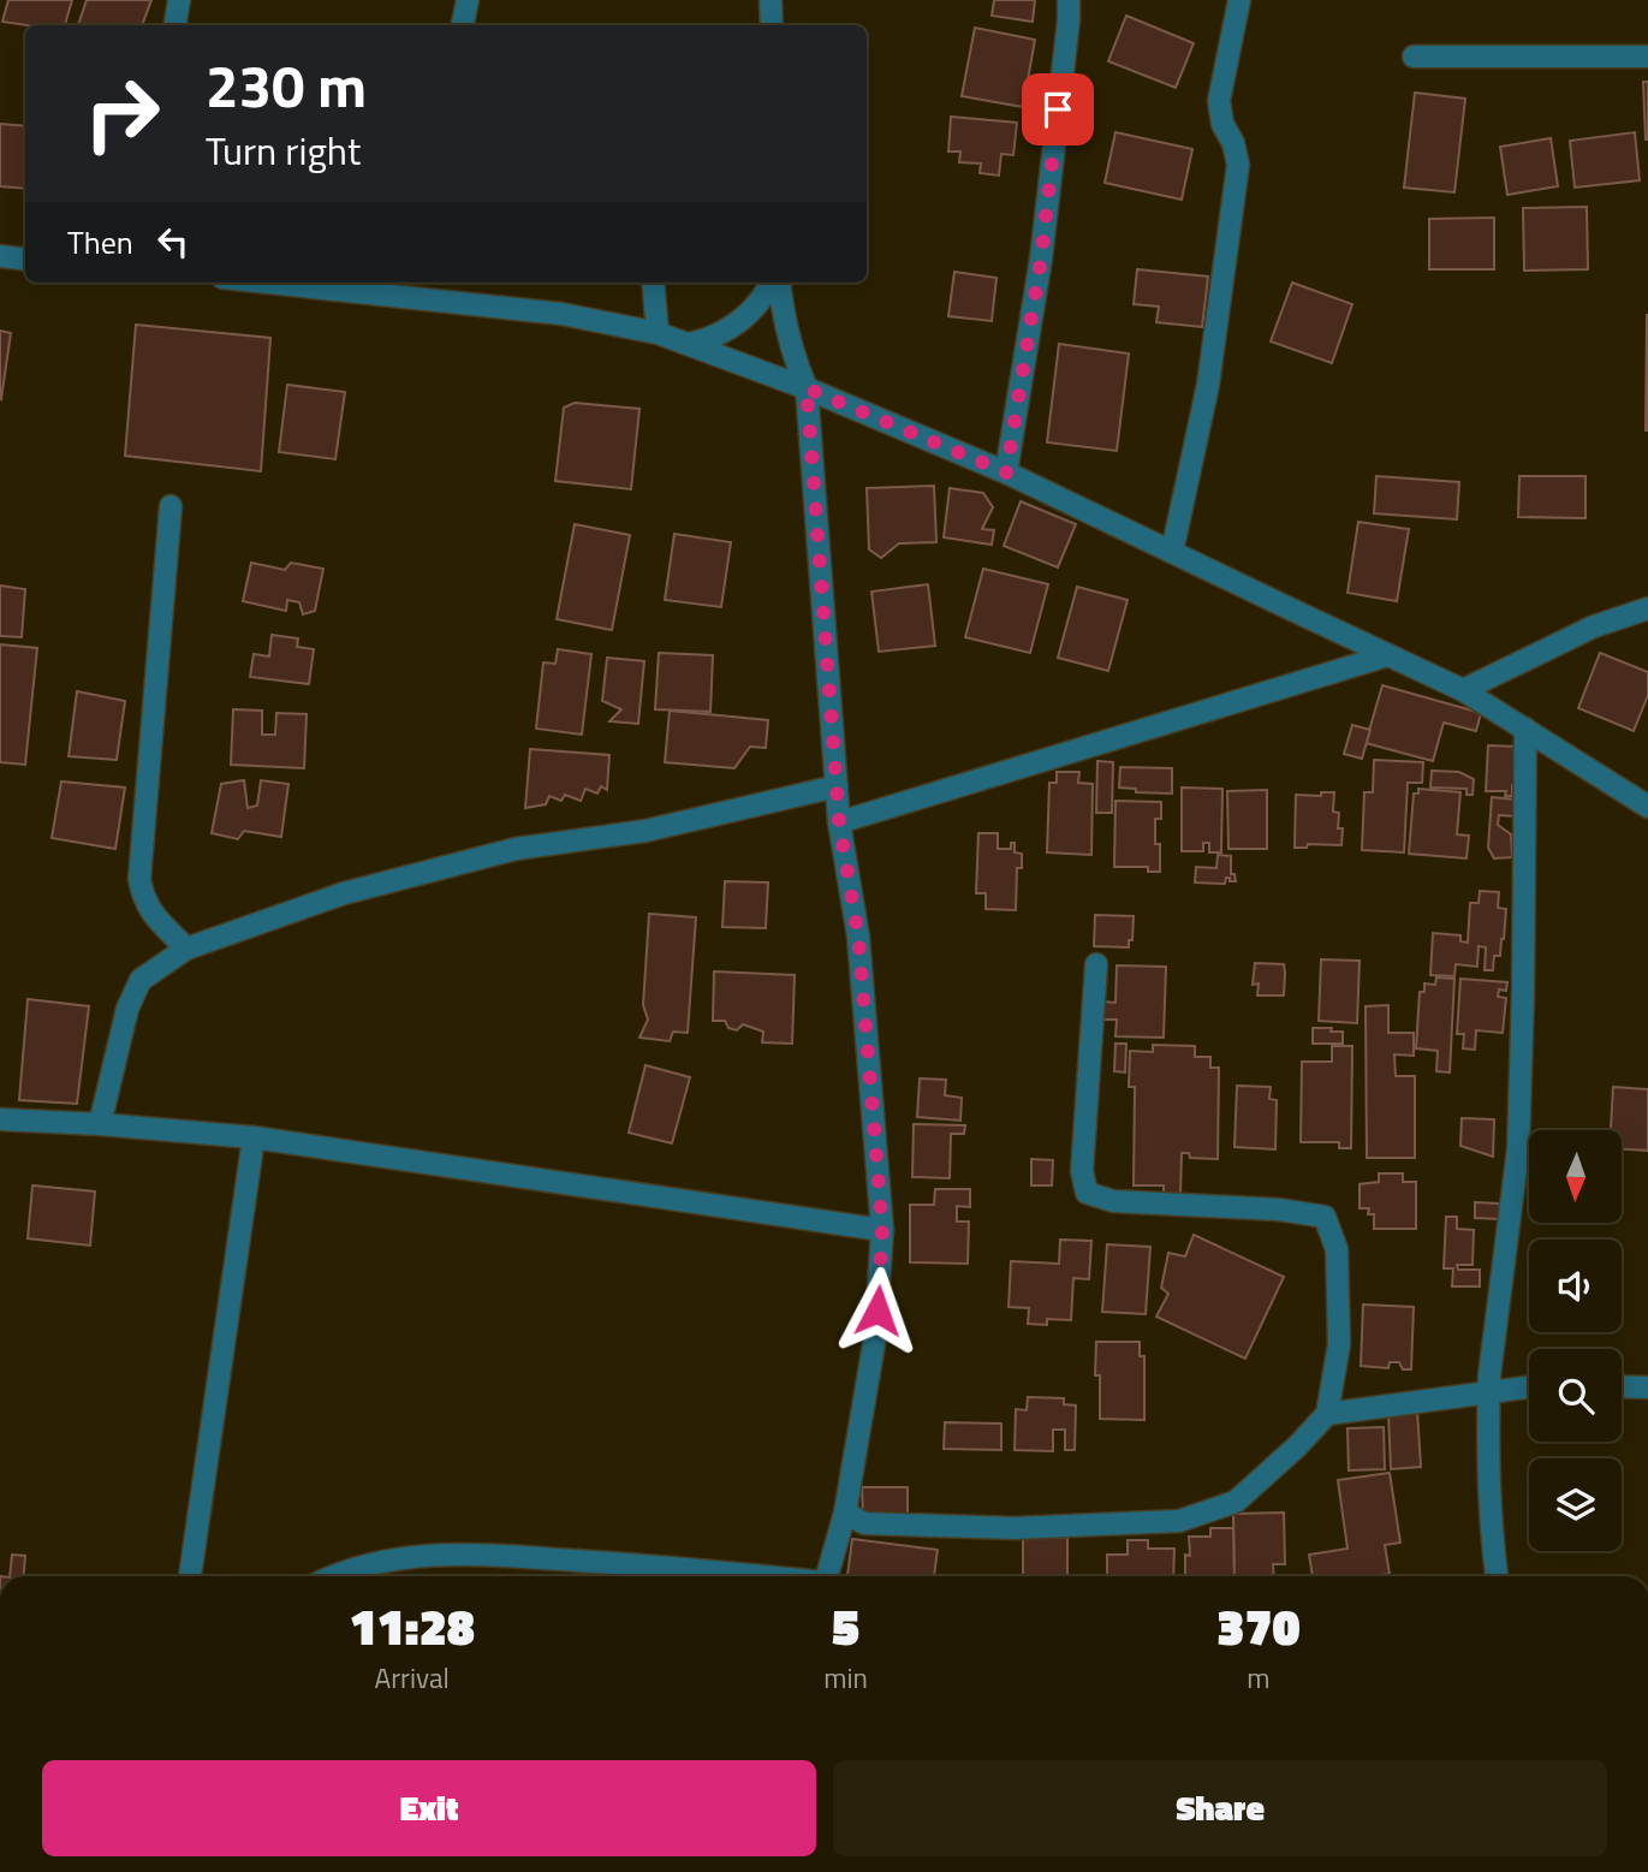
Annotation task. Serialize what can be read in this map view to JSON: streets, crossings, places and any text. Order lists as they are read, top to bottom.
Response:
{
  "north": "bottom",
  "page": {
    "turn": ["230 m", "Turn right"],
    "then": "Then",
    "eta": [
      "11:28",
      "Arrival",
      "5",
      "min",
      "370",
      "m"
    ],
    "buttons": ["Exit", "Share"]
  }
}
